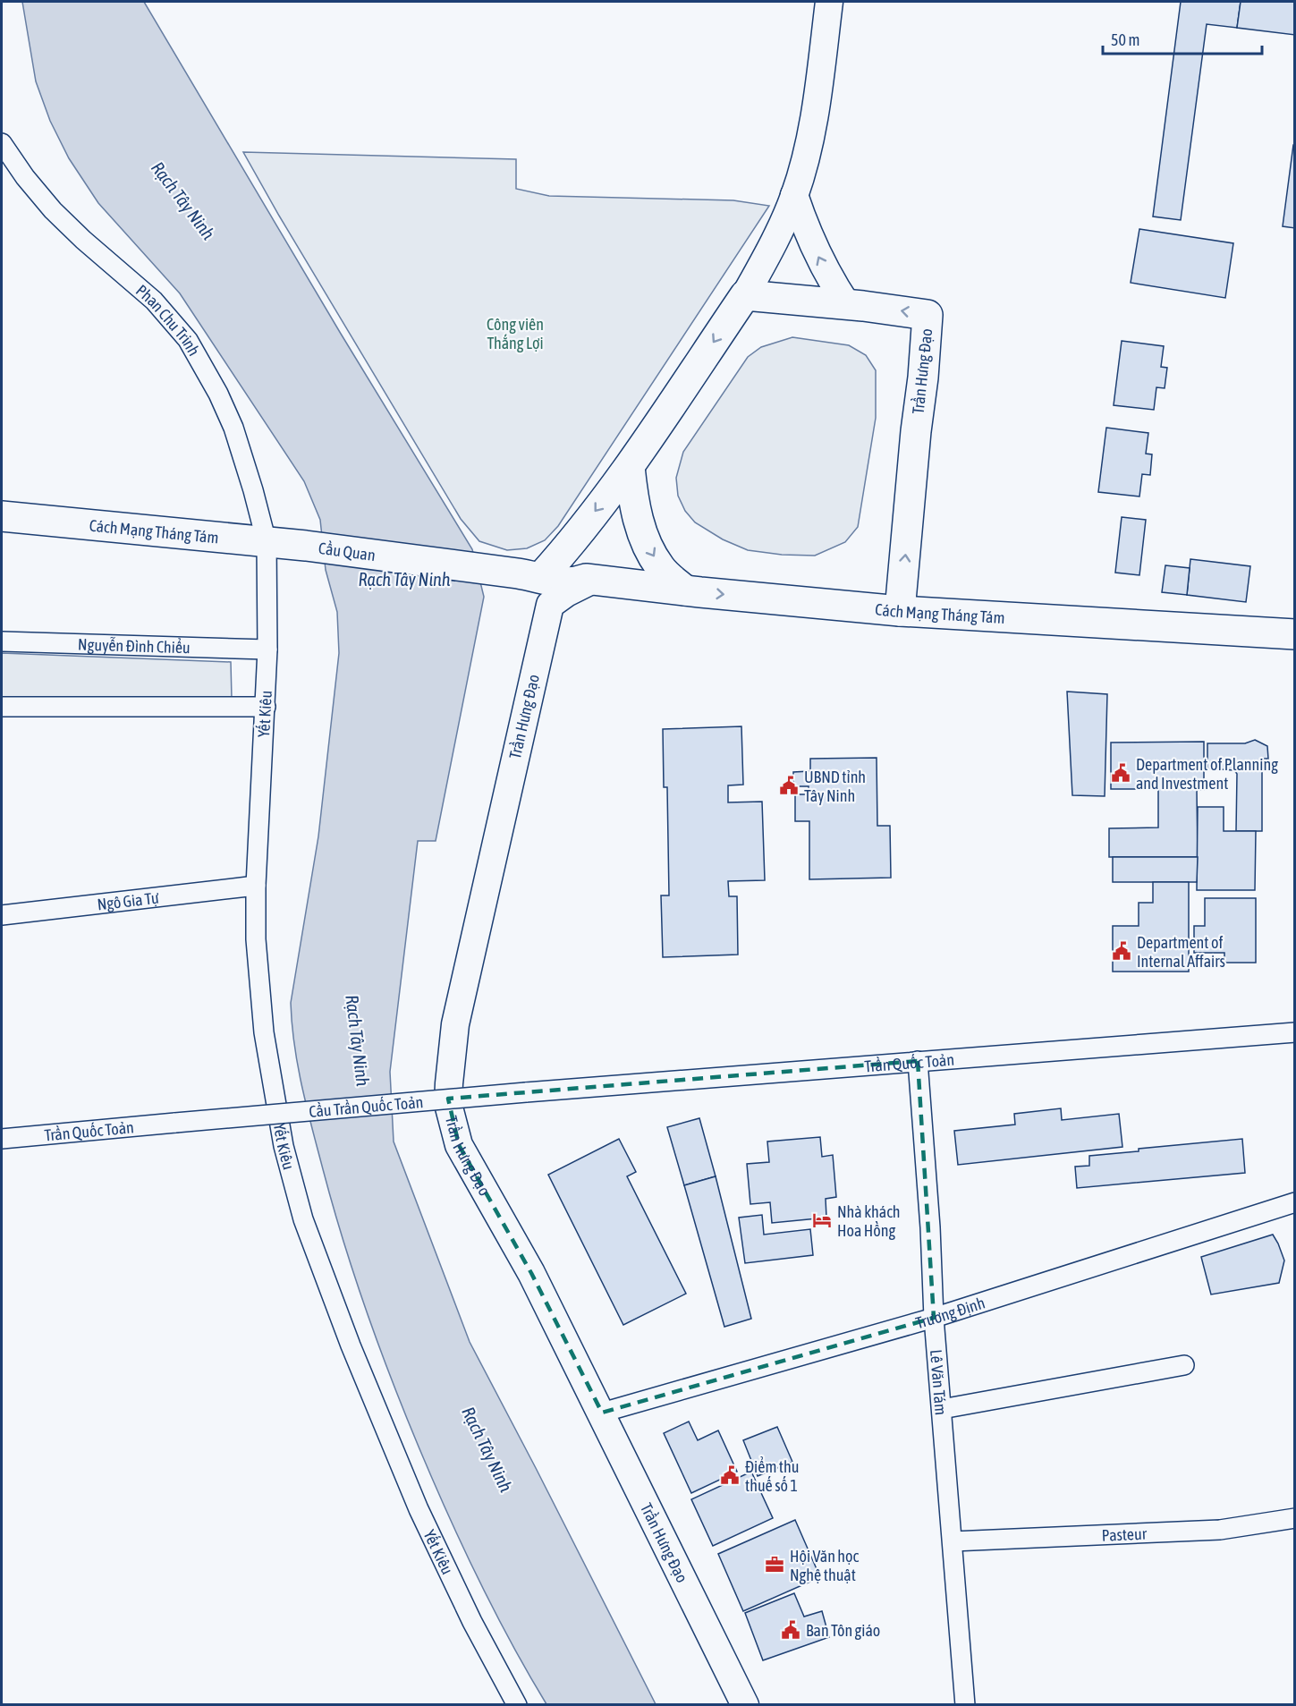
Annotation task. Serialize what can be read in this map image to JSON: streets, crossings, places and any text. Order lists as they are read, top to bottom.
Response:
{
  "streets": {
    "main road": ["Trần Hưng Đạo", "Cách Mạng Tháng Tám", "Cầu Quan"],
    "street": [
      "Phan Chu Trinh",
      "Nguyễn Đình Chiểu",
      "Yết Kiêu",
      "Ngô Gia Tự",
      "Trần Quốc Toản",
      "Cầu Trần Quốc Toản",
      "Trương Định",
      "Lê Văn Tám",
      "Pasteur"
    ]
  },
  "crossings": [
    ["Phan Chu Trinh", "Cách Mạng Tháng Tám"],
    ["Phan Chu Trinh", "Yết Kiêu"],
    ["Trần Hưng Đạo", "Cách Mạng Tháng Tám"],
    ["Trần Hưng Đạo", "Trương Định"],
    ["Cách Mạng Tháng Tám", "Cầu Quan"],
    ["Cách Mạng Tháng Tám", "Yết Kiêu"],
    ["Nguyễn Đình Chiểu", "Yết Kiêu"],
    ["Yết Kiêu", "Ngô Gia Tự"],
    ["Trần Quốc Toản", "Cầu Trần Quốc Toản"],
    ["Trần Quốc Toản", "Lê Văn Tám"],
    ["Trương Định", "Lê Văn Tám"],
    ["Lê Văn Tám", "Pasteur"]
  ],
  "water": ["Rạch Tây Ninh"],
  "parks": ["Công viên Thắng Lợi"],
  "places": {
    "public building": [
      "Department of Planning and Investment",
      "UBND tỉnh Tây Ninh",
      "Department of Internal Affairs",
      "Điểm thu thuế số 1",
      "Ban Tôn giáo"
    ],
    "hotel": ["Nhà khách Hoa Hồng"],
    "office": ["Hội Văn học Nghệ thuật"]
  },
  "scale_bar": "50 m"
}
